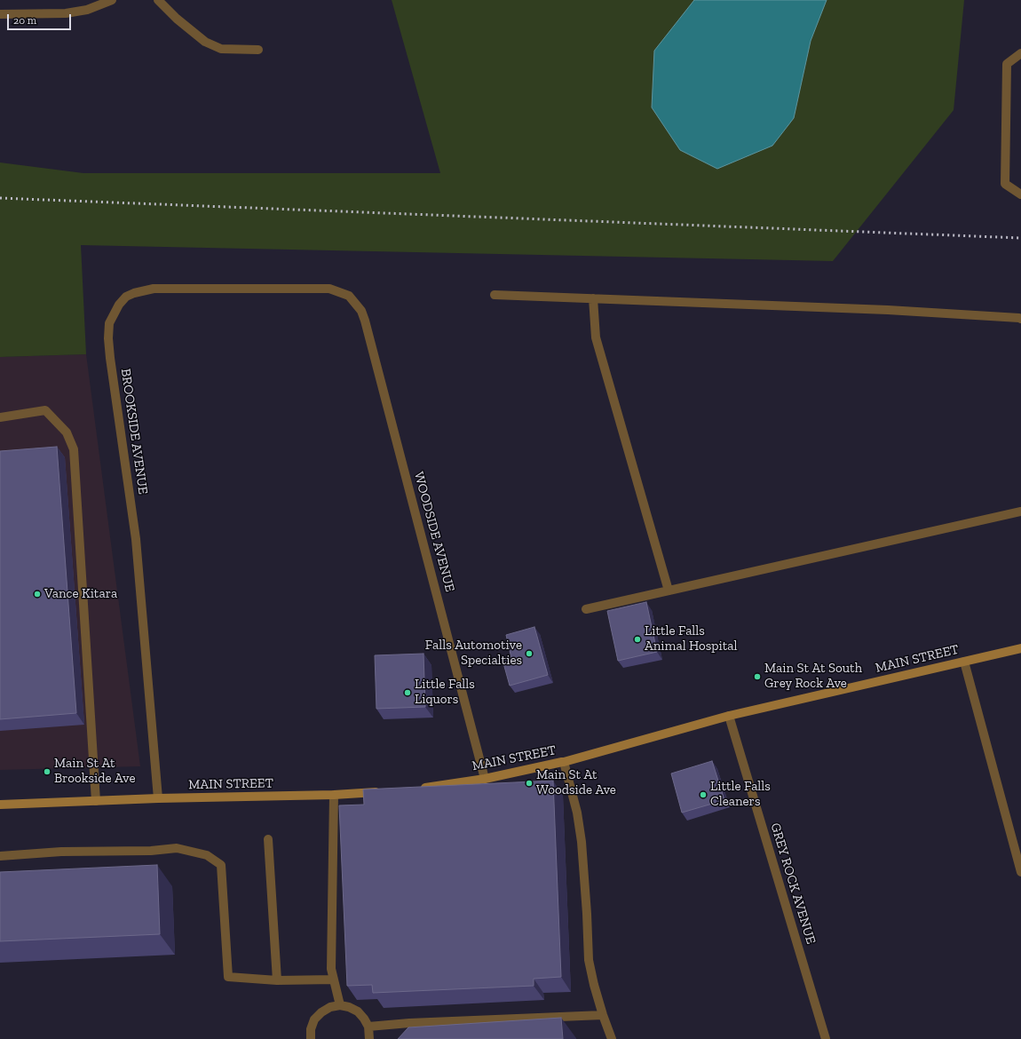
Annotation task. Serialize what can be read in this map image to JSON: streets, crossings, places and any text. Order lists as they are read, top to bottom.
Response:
{
  "streets": {
    "main road": ["MAIN STREET"],
    "street": ["BROOKSIDE AVENUE", "WOODSIDE AVENUE", "GREY ROCK AVENUE"]
  },
  "crossings": [
    ["BROOKSIDE AVENUE", "WOODSIDE AVENUE"],
    ["BROOKSIDE AVENUE", "MAIN STREET"],
    ["WOODSIDE AVENUE", "MAIN STREET"],
    ["MAIN STREET", "GREY ROCK AVENUE"]
  ],
  "places": [
    "Vance Kitara",
    "Little Falls Animal Hospital",
    "Falls Automotive Specialties",
    "Main St At South Grey Rock Ave",
    "Little Falls Liquors",
    "Main St At Brookside Ave",
    "Main St At Woodside Ave",
    "Little Falls Cleaners"
  ],
  "scale_bar": "20 m"
}
